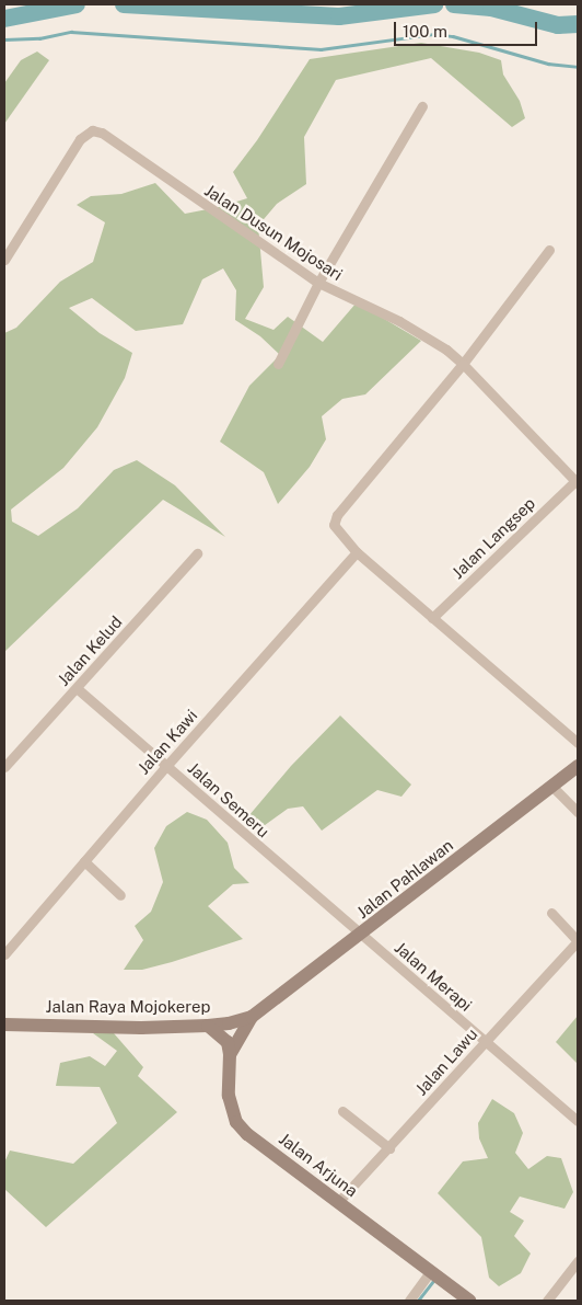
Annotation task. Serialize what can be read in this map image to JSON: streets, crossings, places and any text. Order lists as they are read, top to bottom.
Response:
{
  "streets": {
    "main road": ["Jalan Pahlawan", "Jalan Raya Mojokerep", "Jalan Arjuna"],
    "street": [
      "Jalan Dusun Mojosari",
      "Jalan Langsep",
      "Jalan Kelud",
      "Jalan Kawi",
      "Jalan Semeru",
      "Jalan Merapi",
      "Jalan Lawu"
    ]
  },
  "crossings": [
    ["Jalan Dusun Mojosari", "Jalan Langsep"],
    ["Jalan Kelud", "Jalan Semeru"],
    ["Jalan Kawi", "Jalan Semeru"],
    ["Jalan Semeru", "Jalan Pahlawan"],
    ["Jalan Semeru", "Jalan Merapi"],
    ["Jalan Pahlawan", "Jalan Merapi"],
    ["Jalan Pahlawan", "Jalan Raya Mojokerep"],
    ["Jalan Pahlawan", "Jalan Arjuna"],
    ["Jalan Merapi", "Jalan Lawu"],
    ["Jalan Raya Mojokerep", "Jalan Arjuna"],
    ["Jalan Lawu", "Jalan Arjuna"]
  ],
  "scale_bar": "100 m"
}
